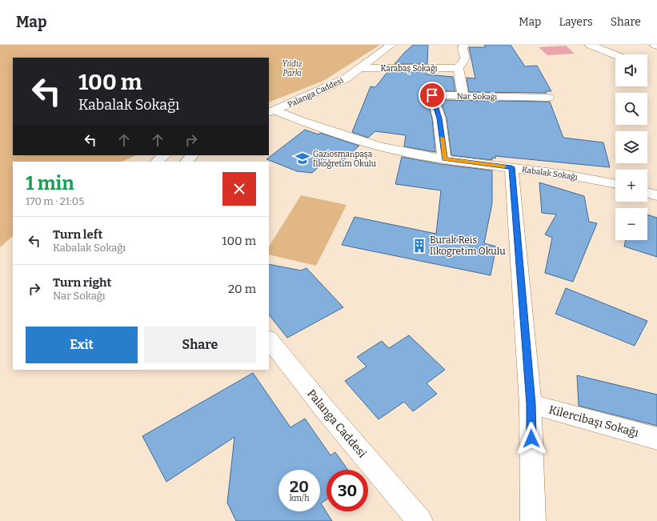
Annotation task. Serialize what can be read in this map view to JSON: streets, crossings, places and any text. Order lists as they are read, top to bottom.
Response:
{
  "streets": {
    "street": [
      "Karabaş Sokağı",
      "Palanga Caddesi",
      "Nar Sokağı",
      "Kabalak Sokağı",
      "Kilercibaşı Sokağı"
    ]
  },
  "crossings": [
    ["Karabaş Sokağı", "Palanga Caddesi"],
    ["Palanga Caddesi", "Kabalak Sokağı"],
    ["Nar Sokağı", "Kabalak Sokağı"]
  ],
  "parks": ["Yıldız Parkı"],
  "places": {
    "school or university": ["Gaziosmanpaşa İlköğretim Okulu"],
    "building": ["Burak Reis Ilkogretim Okulu"]
  },
  "page": {
    "header": "Map",
    "nav": ["Map", "Layers", "Share"],
    "map_buttons": ["+", "−"],
    "turn": ["100 m", "Kabalak Sokağı"],
    "heading": ["1 min", "170 m · 21:05"],
    "list": [
      {
        "name": "Turn left",
        "note": "Kabalak Sokağı",
        "value": "100 m"
      },
      {
        "name": "Turn right",
        "note": "Nar Sokağı",
        "value": "20 m"
      }
    ],
    "buttons": ["Exit", "Share"],
    "speed": "20 km/h",
    "limit": "30"
  }
}
